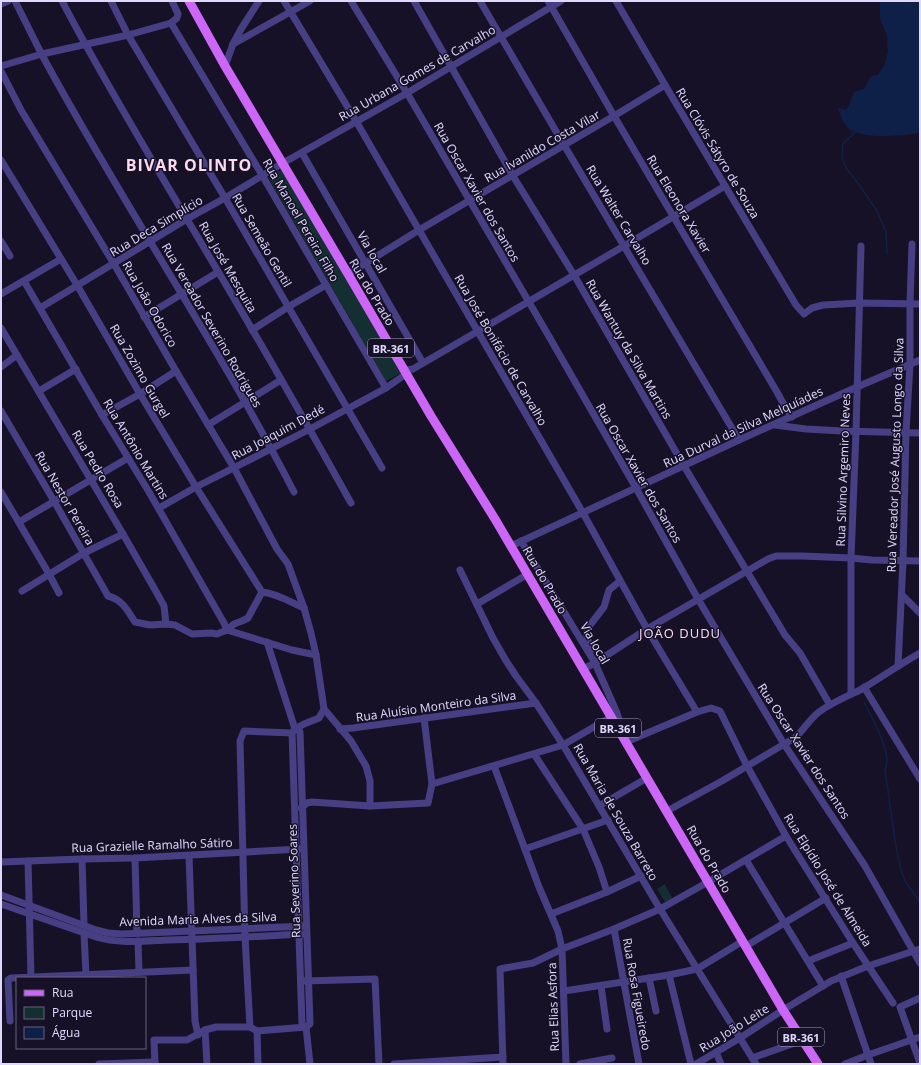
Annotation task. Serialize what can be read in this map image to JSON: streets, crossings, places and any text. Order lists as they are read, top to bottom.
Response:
{
  "streets": {
    "main road": ["Rua do Prado", "BR-361"],
    "street": [
      "Rua Urbana Gomes de Carvalho",
      "Rua Ivanildo Costa Vilar",
      "Rua Clóvis Sátyro de Souza",
      "Rua Oscar Xavier dos Santos",
      "Rua Eleonora Xavier",
      "Rua Walter Carvalho",
      "Rua Manoel Pereira Filho",
      "Rua Deca Simplício",
      "Rua Semeão Gentil",
      "Via local",
      "Rua José Mesquita",
      "Rua João Odorico",
      "Rua Vereador Severino Rodrigues",
      "Rua Wantuy da Silva Martins",
      "Rua José Bonifácio de Carvalho",
      "Rua Zozimo Gurgel",
      "Rua Durval da Silva Melquíades",
      "Rua Joaquim Dedé",
      "Rua Antônio Martins",
      "Rua Vereador José Augusto Longo da Silva",
      "Rua Pedro Rosa",
      "Rua Silvino Argemiro Neves",
      "Rua Nestor Pereira",
      "Rua Aluísio Monteiro da Silva",
      "Rua Maria de Souza Barreto",
      "Rua Grazielle Ramalho Sátiro",
      "Rua Elpídio José de Almeida",
      "Rua Severino Soares",
      "Avenida Maria Alves da Silva",
      "Rua Rosa Figueiredo",
      "Rua Elias Asfora",
      "Rua João Leite"
    ]
  },
  "crossings": [
    ["Rua Urbana Gomes de Carvalho", "Rua Oscar Xavier dos Santos"],
    ["Rua Urbana Gomes de Carvalho", "Rua Eleonora Xavier"],
    ["Rua Urbana Gomes de Carvalho", "Rua Walter Carvalho"],
    ["Rua Urbana Gomes de Carvalho", "Rua Deca Simplício"],
    ["Rua Urbana Gomes de Carvalho", "Via local"],
    ["Rua Urbana Gomes de Carvalho", "Rua do Prado"],
    ["Rua Urbana Gomes de Carvalho", "BR-361"],
    ["Rua Urbana Gomes de Carvalho", "Rua Wantuy da Silva Martins"],
    ["Rua Urbana Gomes de Carvalho", "Rua José Bonifácio de Carvalho"],
    ["Rua Ivanildo Costa Vilar", "Rua Clóvis Sátyro de Souza"],
    ["Rua Ivanildo Costa Vilar", "Rua Oscar Xavier dos Santos"],
    ["Rua Ivanildo Costa Vilar", "Rua Eleonora Xavier"],
    ["Rua Ivanildo Costa Vilar", "Rua Walter Carvalho"],
    ["Rua Ivanildo Costa Vilar", "Via local"],
    ["Rua Ivanildo Costa Vilar", "Rua do Prado"],
    ["Rua Ivanildo Costa Vilar", "Rua Wantuy da Silva Martins"],
    ["Rua Ivanildo Costa Vilar", "Rua José Bonifácio de Carvalho"],
    ["Rua Clóvis Sátyro de Souza", "Rua Joaquim Dedé"],
    ["Rua Clóvis Sátyro de Souza", "Rua Silvino Argemiro Neves"],
    ["Rua Oscar Xavier dos Santos", "Rua Durval da Silva Melquíades"],
    ["Rua Oscar Xavier dos Santos", "Rua Joaquim Dedé"],
    ["Rua Oscar Xavier dos Santos", "Rua João Leite"],
    ["Rua Eleonora Xavier", "Rua Durval da Silva Melquíades"],
    ["Rua Eleonora Xavier", "Rua Joaquim Dedé"],
    ["Rua Walter Carvalho", "Rua Durval da Silva Melquíades"],
    ["Rua Walter Carvalho", "Rua Joaquim Dedé"],
    ["Rua Manoel Pereira Filho", "Rua Deca Simplício"],
    ["Rua Manoel Pereira Filho", "Rua Joaquim Dedé"],
    ["Rua Deca Simplício", "Rua Semeão Gentil"],
    ["Rua Deca Simplício", "Rua José Mesquita"],
    ["Rua Deca Simplício", "Rua do Prado"],
    ["Rua Deca Simplício", "Rua João Odorico"],
    ["Rua Deca Simplício", "Rua Vereador Severino Rodrigues"],
    ["Rua Deca Simplício", "BR-361"],
    ["Rua Deca Simplício", "Rua Zozimo Gurgel"],
    ["Rua Deca Simplício", "Rua Antônio Martins"],
    ["Rua Semeão Gentil", "Rua Joaquim Dedé"],
    ["Via local", "Rua do Prado"],
    ["Via local", "Rua Durval da Silva Melquíades"],
    ["Via local", "Rua Joaquim Dedé"],
    ["Via local", "Rua Elpídio José de Almeida"],
    ["Rua José Mesquita", "Rua Joaquim Dedé"],
    ["Rua do Prado", "BR-361"],
    ["Rua do Prado", "Rua Durval da Silva Melquíades"],
    ["Rua do Prado", "Rua Joaquim Dedé"],
    ["Rua do Prado", "Rua Elpídio José de Almeida"],
    ["Rua do Prado", "Rua João Leite"],
    ["Rua João Odorico", "Rua Joaquim Dedé"],
    ["Rua Vereador Severino Rodrigues", "Rua Joaquim Dedé"],
    ["BR-361", "Rua João Leite"],
    ["Rua Wantuy da Silva Martins", "Rua Durval da Silva Melquíades"],
    ["Rua Wantuy da Silva Martins", "Rua Joaquim Dedé"],
    ["Rua José Bonifácio de Carvalho", "Rua Durval da Silva Melquíades"],
    ["Rua José Bonifácio de Carvalho", "Rua Joaquim Dedé"],
    ["Rua José Bonifácio de Carvalho", "Rua Elpídio José de Almeida"],
    ["Rua Zozimo Gurgel", "Rua Joaquim Dedé"],
    ["Rua Durval da Silva Melquíades", "Rua Vereador José Augusto Longo da Silva"],
    ["Rua Durval da Silva Melquíades", "Rua Silvino Argemiro Neves"],
    ["Rua Joaquim Dedé", "Rua Antônio Martins"],
    ["Rua Pedro Rosa", "Rua Nestor Pereira"],
    ["Rua Aluísio Monteiro da Silva", "Rua Maria de Souza Barreto"],
    ["Rua Maria de Souza Barreto", "Rua João Leite"],
    ["Rua Grazielle Ramalho Sátiro", "Rua Severino Soares"],
    ["Rua Elpídio José de Almeida", "Rua João Leite"],
    ["Rua Severino Soares", "Avenida Maria Alves da Silva"]
  ],
  "districts": ["BIVAR OLINTO", "JOÃO DUDU"],
  "legend": ["Rua", "Parque", "Água"]
}
